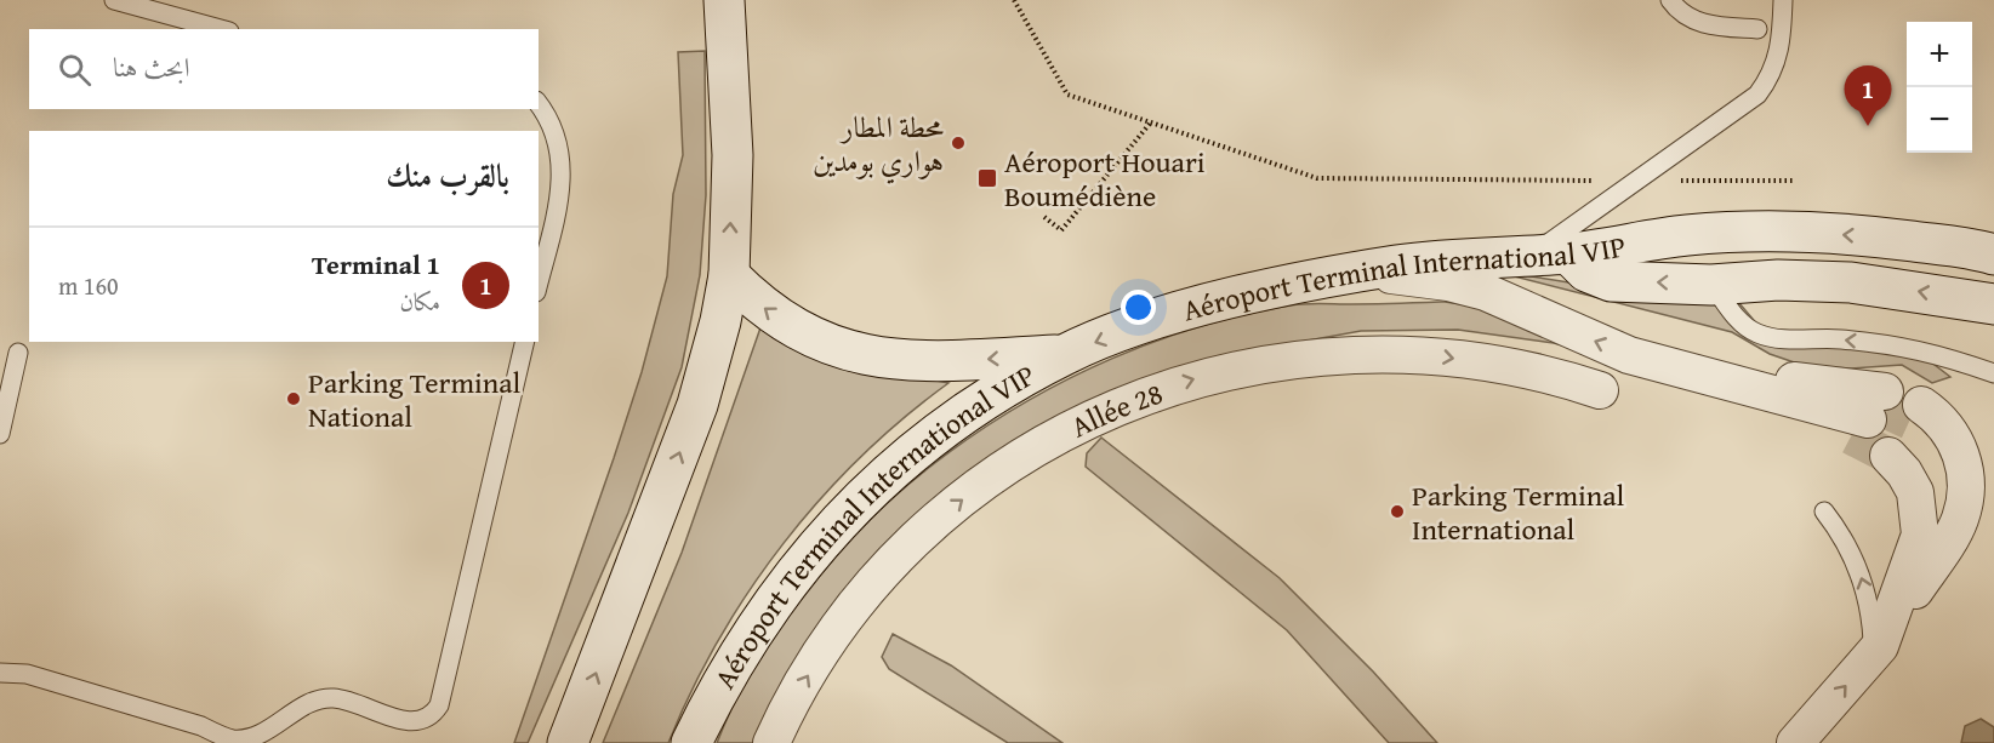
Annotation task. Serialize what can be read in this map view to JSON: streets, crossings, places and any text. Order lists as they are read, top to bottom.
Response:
{
  "streets": {
    "main road": ["Aéroport Terminal International VIP"],
    "street": ["Allée 28"]
  },
  "one_way": ["Allée 28"],
  "places": {
    "other": ["محطة المطار هواري بومدين", "Parking Terminal National", "Parking Terminal International"],
    "transit": ["Aéroport Houari Boumédiène"]
  },
  "page": {
    "map_buttons": ["+", "−"],
    "search": "ابحث هنا",
    "pins": "1",
    "heading": "بالقرب منك",
    "list": [
      {
        "mark": "1",
        "name": "Terminal 1",
        "note": "مكان",
        "value": "160 m"
      }
    ]
  }
}
